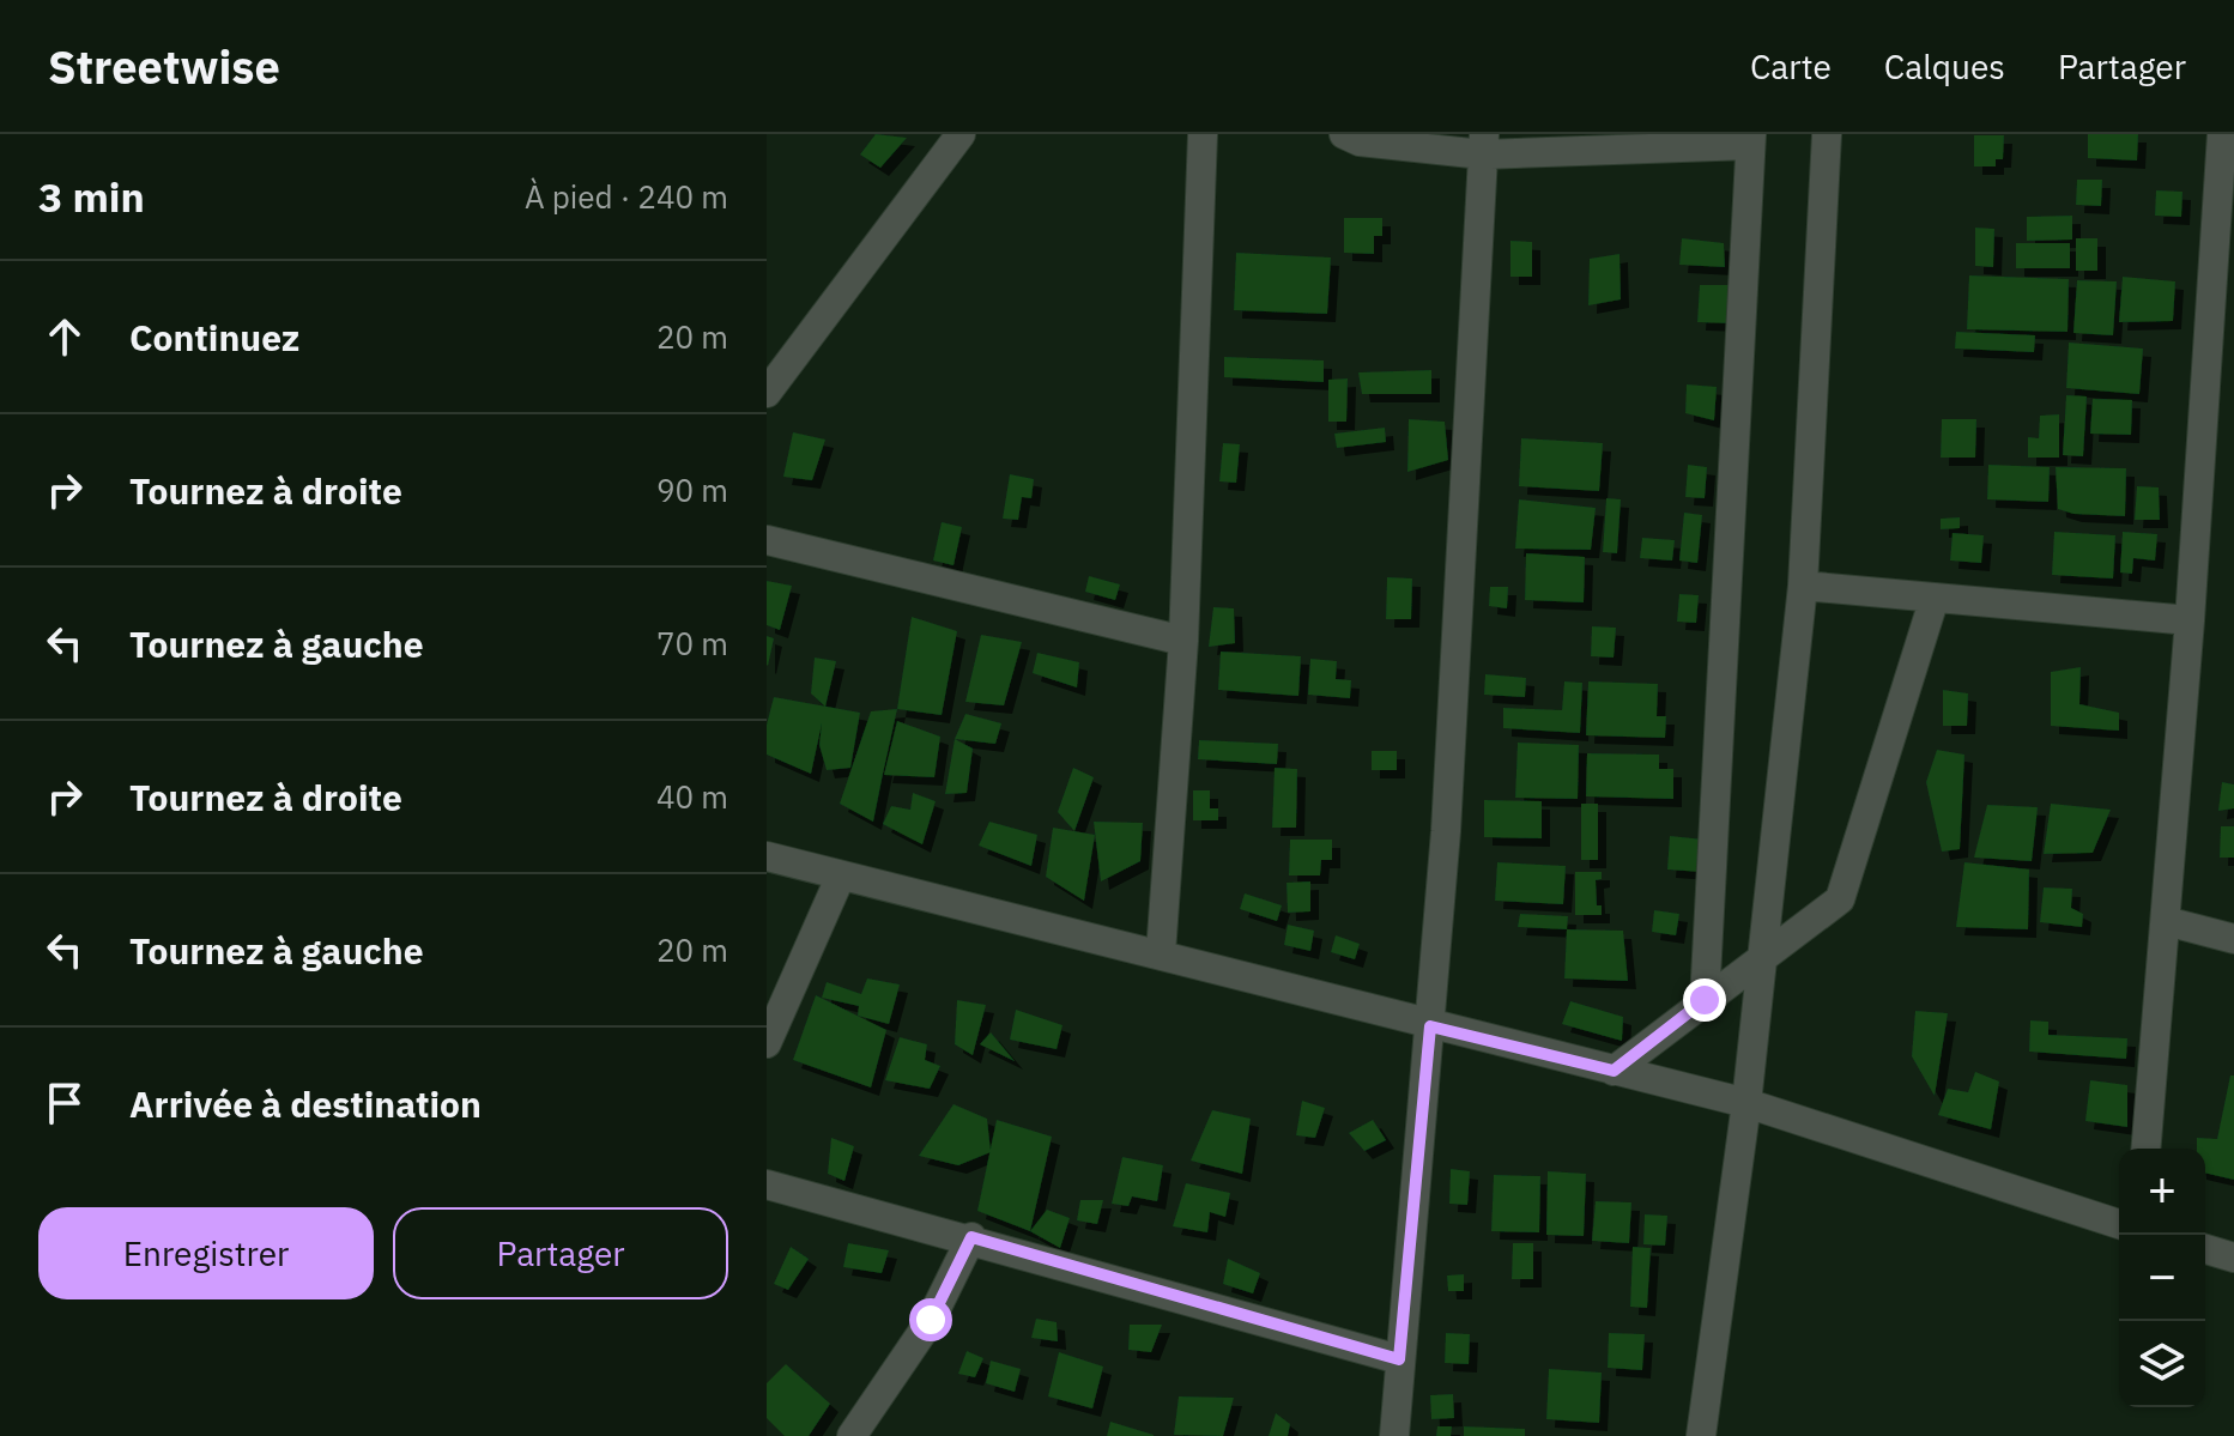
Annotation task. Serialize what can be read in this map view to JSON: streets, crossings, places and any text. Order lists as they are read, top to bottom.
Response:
{
  "page": {
    "header": "Streetwise",
    "nav": ["Carte", "Calques", "Partager"],
    "heading": ["3 min", "À pied · 240 m"],
    "list": [
      ["Continuez", "20 m"],
      ["Tournez à droite", "90 m"],
      ["Tournez à gauche", "70 m"],
      ["Tournez à droite", "40 m"],
      ["Tournez à gauche", "20 m"],
      "Arrivée à destination"
    ],
    "map_buttons": ["+", "−"],
    "buttons": ["Enregistrer", "Partager"]
  }
}
